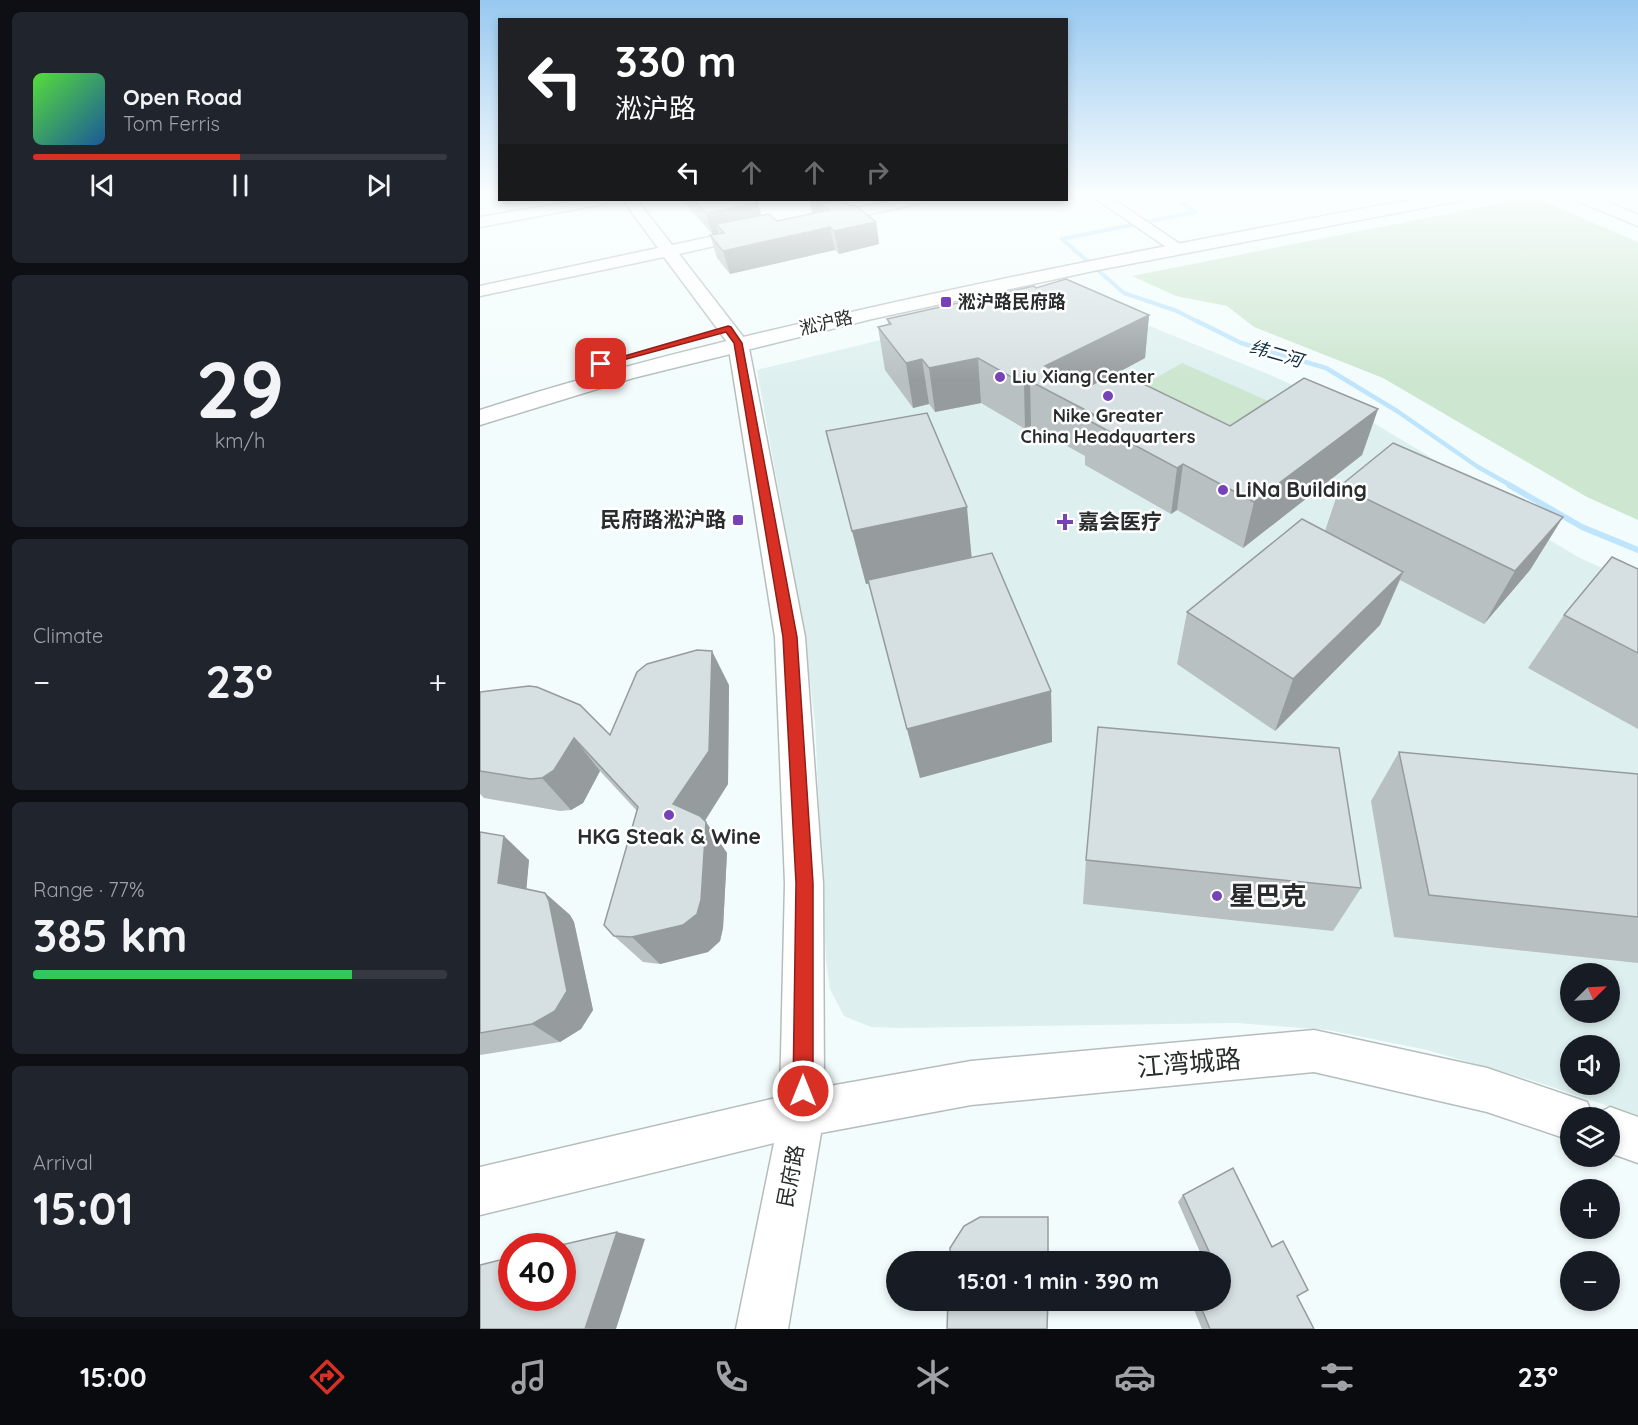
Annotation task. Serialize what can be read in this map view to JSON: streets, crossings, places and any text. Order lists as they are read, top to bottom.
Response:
{
  "streets": {
    "main road": ["淞沪路"],
    "street": ["江湾城路", "民府路"]
  },
  "crossings": [
    ["淞沪路", "民府路"],
    ["江湾城路", "民府路"]
  ],
  "water": ["纬二河"],
  "places": {
    "transit": ["淞沪路民府路", "民府路淞沪路"],
    "other": [
      "Liu Xiang Center",
      "Nike Greater China Headquarters",
      "LiNa Building",
      "HKG Steak & Wine",
      "星巴克"
    ],
    "health": ["嘉会医疗"]
  },
  "north": "top right",
  "page": {
    "turn": ["330 m", "淞沪路"],
    "song": ["Open Road", "Tom Ferris"],
    "tile": [
      ["29", "km/h"],
      "Climate",
      ["Range · 77%", "385 km"],
      ["Arrival", "15:01"]
    ],
    "heat": ["−", "23°", "+"],
    "map_buttons": ["+", "−"],
    "limit": "40",
    "trip": "15:01 · 1 min · 390 m",
    "tabs": ["15:00", "23°"]
  }
}
